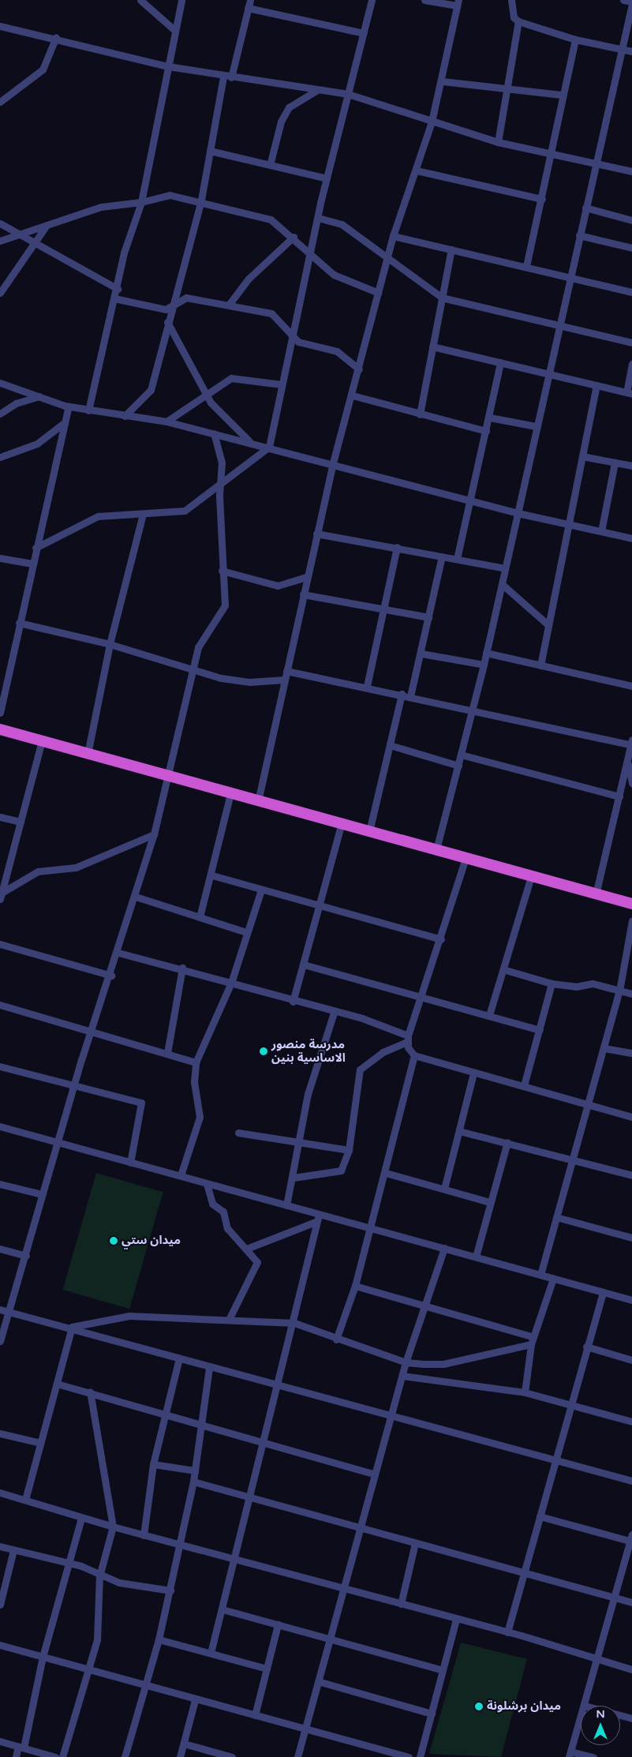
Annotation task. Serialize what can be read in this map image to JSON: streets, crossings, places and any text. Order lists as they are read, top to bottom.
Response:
{
  "places": ["مدرسة منصور الاساسية بنين", "ميدان ستي", "ميدان برشلونة"],
  "north": "top"
}
